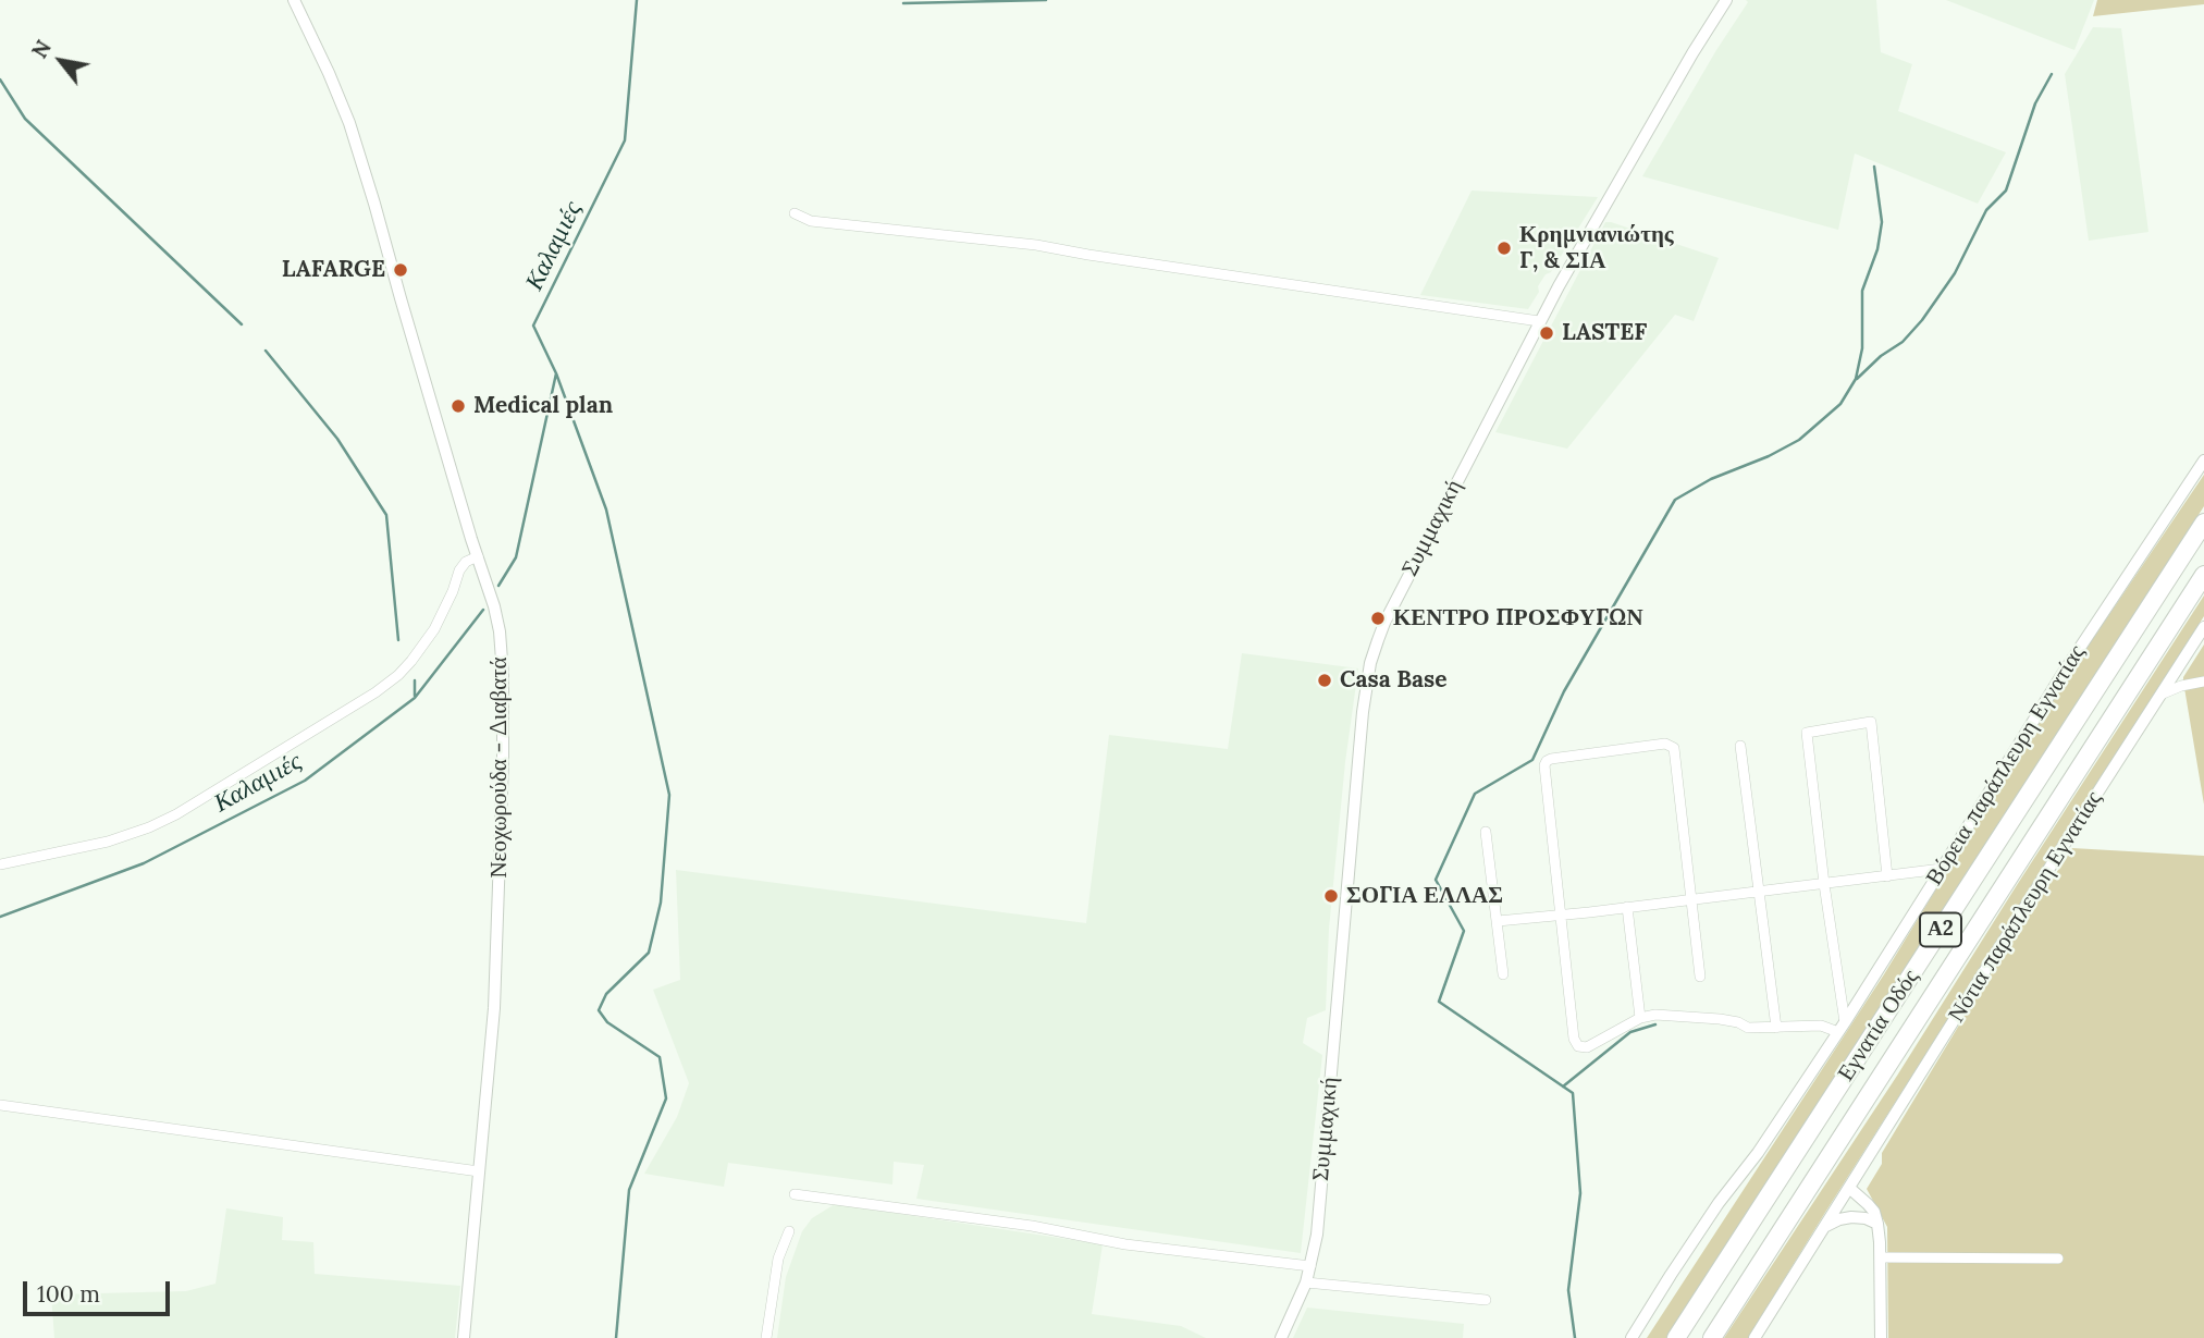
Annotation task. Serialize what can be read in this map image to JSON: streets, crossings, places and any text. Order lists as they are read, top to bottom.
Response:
{
  "streets": {
    "highway": ["Α2", "Εγνατία Οδός"],
    "street": [
      "Συμμαχική",
      "Βόρεια παράπλευρη Εγνατίας",
      "Νεοχωρούδα - Διαβατά",
      "Νότια παράπλευρη Εγνατίας"
    ]
  },
  "water": ["Καλαμιές"],
  "places": [
    "Κρημνιανιώτης Γ, & ΣΙΑ",
    "LAFARGE",
    "LASTEF",
    "Medical plan",
    "ΚΕΝΤΡΟ ΠΡΟΣΦΥΓΩΝ",
    "Casa Base",
    "ΣΟΓΙΑ ΕΛΛΑΣ"
  ],
  "scale_bar": "100 m",
  "north": "top left"
}
